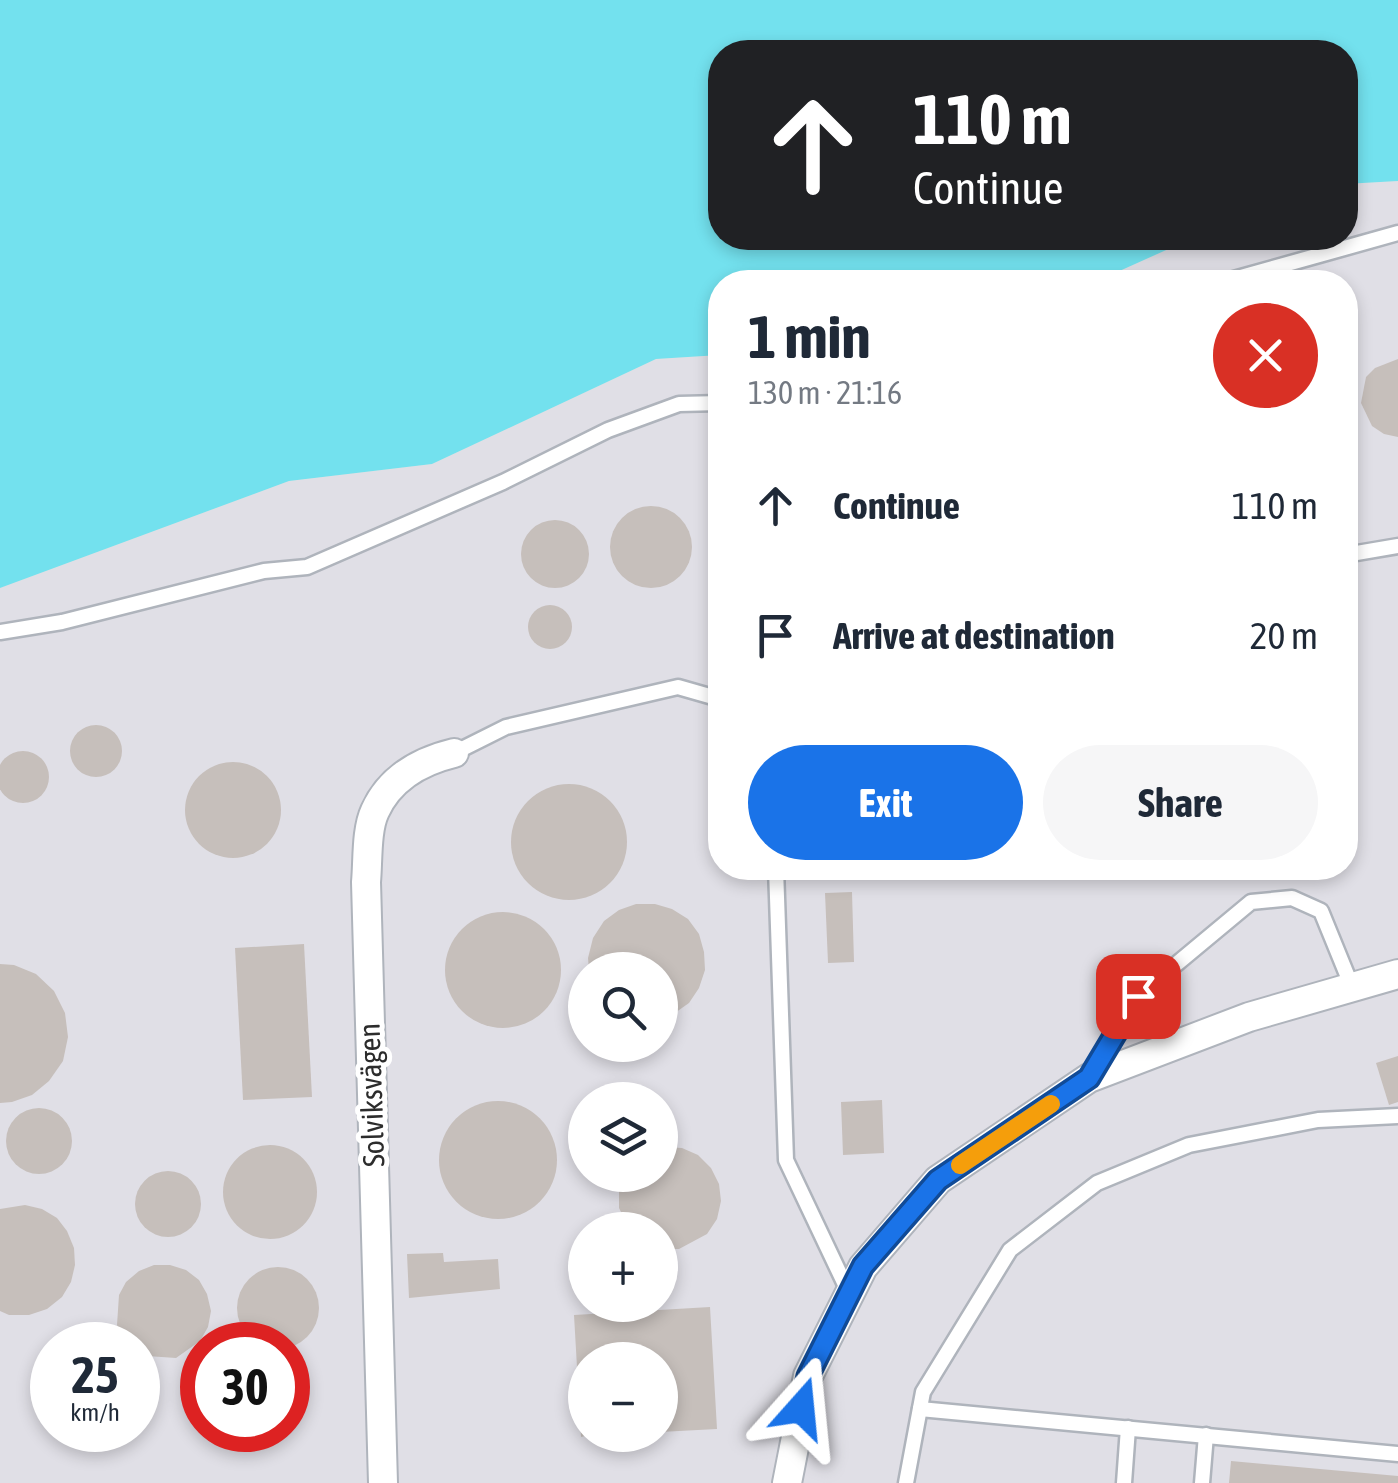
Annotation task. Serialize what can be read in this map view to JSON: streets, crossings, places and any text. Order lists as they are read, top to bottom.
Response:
{
  "streets": {
    "street": ["Solviksvägen"]
  },
  "page": {
    "turn": ["110 m", "Continue"],
    "heading": ["1 min", "130 m · 21:16"],
    "list": [
      {
        "name": "Continue",
        "value": "110 m"
      },
      {
        "name": "Arrive at destination",
        "value": "20 m"
      }
    ],
    "buttons": ["Exit", "Share"],
    "map_buttons": ["+", "−"],
    "speed": "25 km/h",
    "limit": "30"
  }
}
